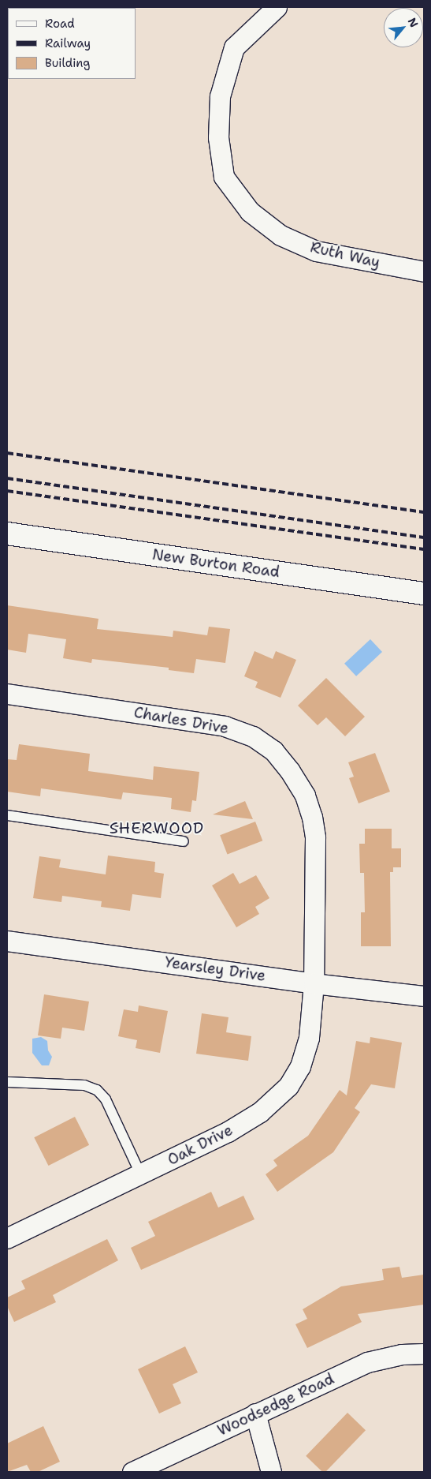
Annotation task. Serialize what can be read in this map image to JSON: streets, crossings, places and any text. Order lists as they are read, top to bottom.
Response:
{
  "streets": {
    "street": [
      "Ruth Way",
      "New Burton Road",
      "Charles Drive",
      "Yearsley Drive",
      "Oak Drive",
      "Woodsedge Road"
    ]
  },
  "crossings": [
    ["Charles Drive", "Yearsley Drive"],
    ["Charles Drive", "Oak Drive"],
    ["Yearsley Drive", "Oak Drive"]
  ],
  "districts": ["SHERWOOD"],
  "legend": ["Road", "Railway", "Building"],
  "north": "top right"
}
